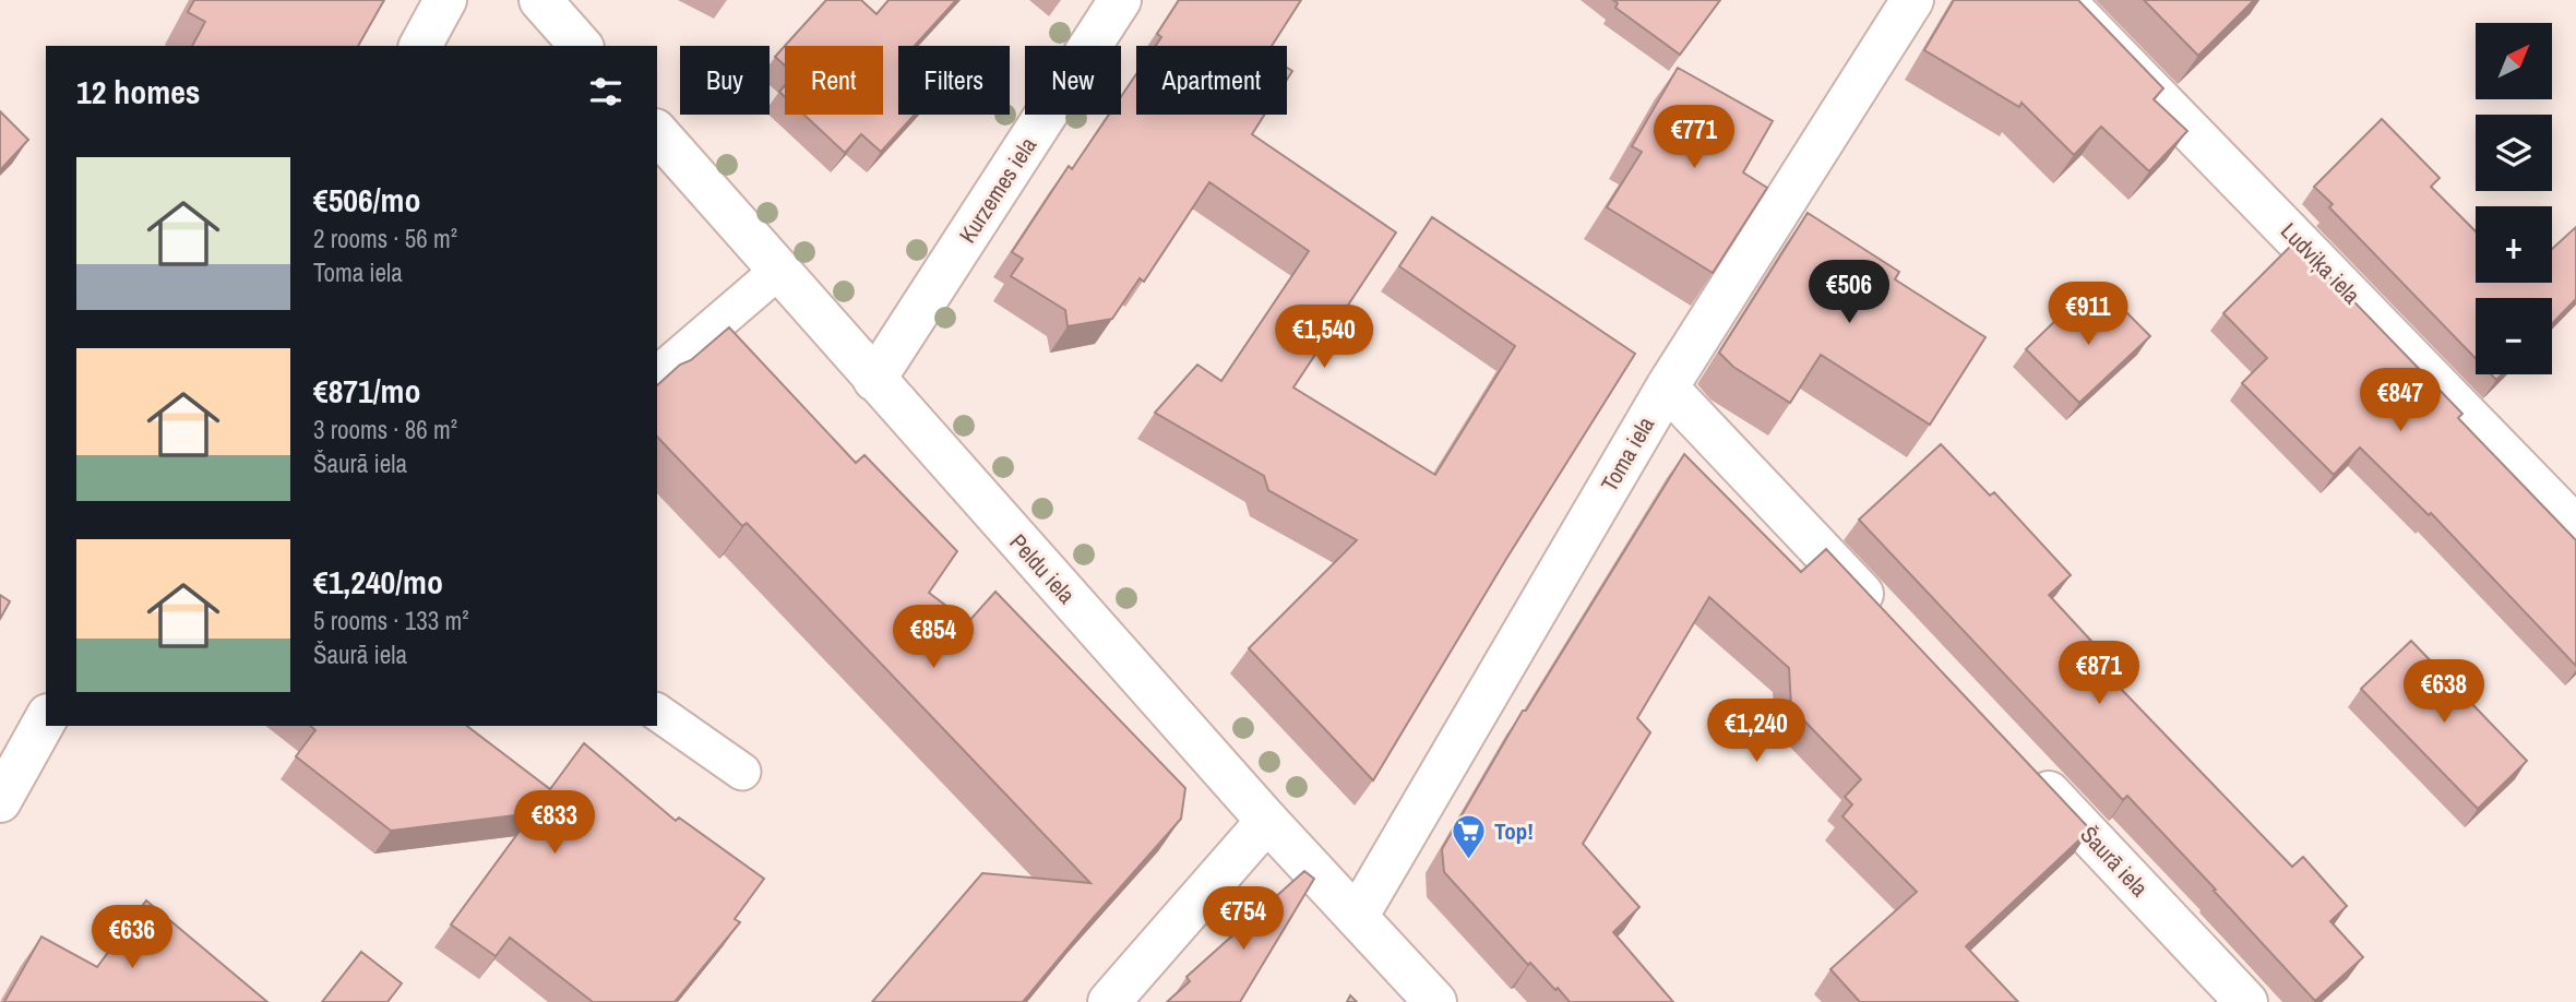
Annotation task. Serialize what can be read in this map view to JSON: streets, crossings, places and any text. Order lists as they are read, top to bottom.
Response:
{
  "streets": {
    "street": [
      "Kurzemes iela",
      "Ludviķa iela",
      "Toma iela",
      "Peldu iela",
      "Šaurā iela"
    ]
  },
  "crossings": [
    ["Kurzemes iela", "Peldu iela"],
    ["Toma iela", "Peldu iela"]
  ],
  "places": {
    "supermarket": ["Top!"]
  },
  "north": "top right",
  "page": {
    "map_buttons": ["+", "−"],
    "chip": [
      "Buy",
      "Rent",
      "Filters",
      "New",
      "Apartment"
    ],
    "heading": "12 homes",
    "price": [
      "€771",
      "€506",
      "€911",
      "€1,540",
      "€847",
      "€854",
      "€871",
      "€638",
      "€1,240",
      "€833",
      "€754",
      "€636"
    ],
    "list": [
      {
        "name": "€506/mo",
        "note": "2 rooms · 56 m² · Toma iela"
      },
      {
        "name": "€871/mo",
        "note": "3 rooms · 86 m² · Šaurā iela"
      },
      {
        "name": "€1,240/mo",
        "note": "5 rooms · 133 m² · Šaurā iela"
      }
    ]
  }
}
